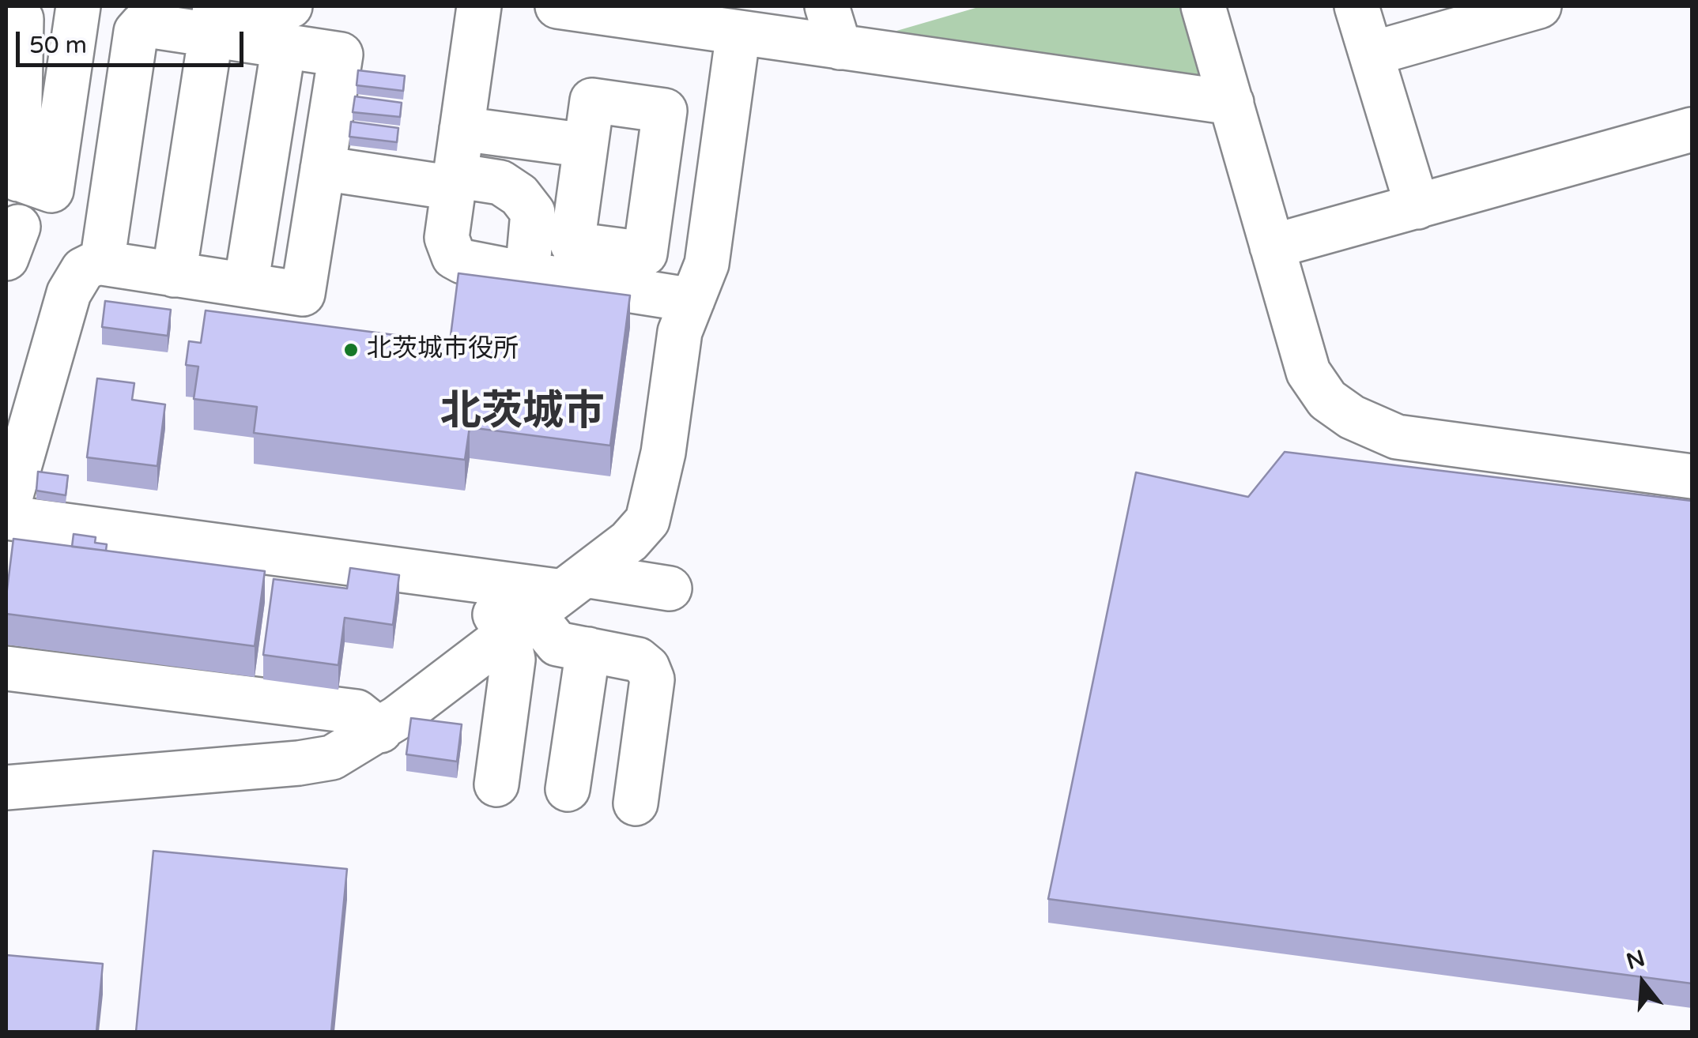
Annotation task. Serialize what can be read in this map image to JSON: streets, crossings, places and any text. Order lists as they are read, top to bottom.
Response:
{
  "districts": ["北茨城市"],
  "places": ["北茨城市役所"],
  "scale_bar": "50 m",
  "north": "top"
}
